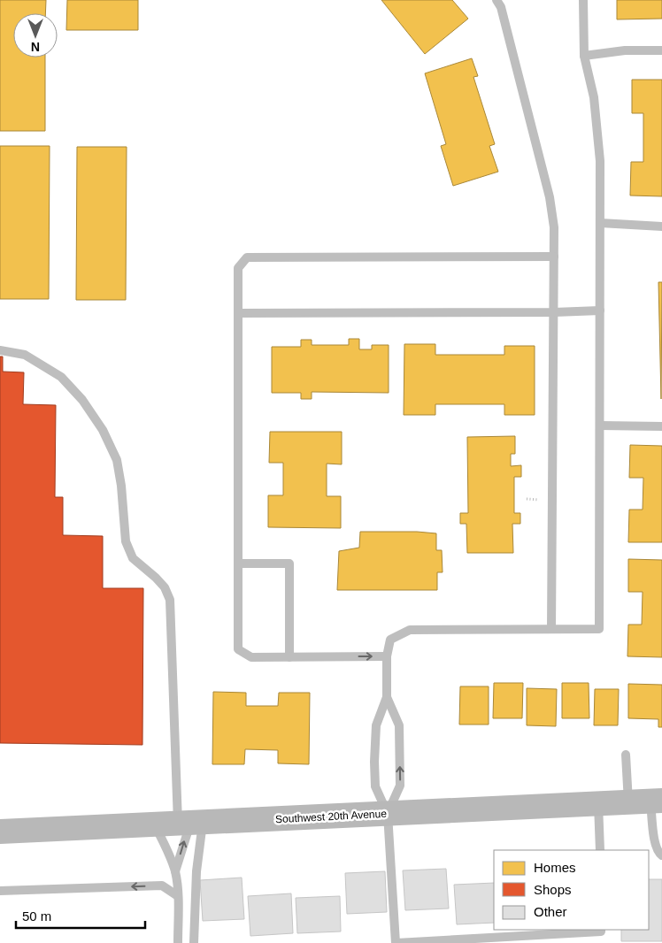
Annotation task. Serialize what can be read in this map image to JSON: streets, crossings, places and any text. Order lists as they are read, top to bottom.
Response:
{
  "streets": {
    "main road": ["Southwest 20th Avenue"]
  },
  "legend": ["Homes", "Shops", "Other"],
  "scale_bar": "50 m",
  "north": "bottom"
}
